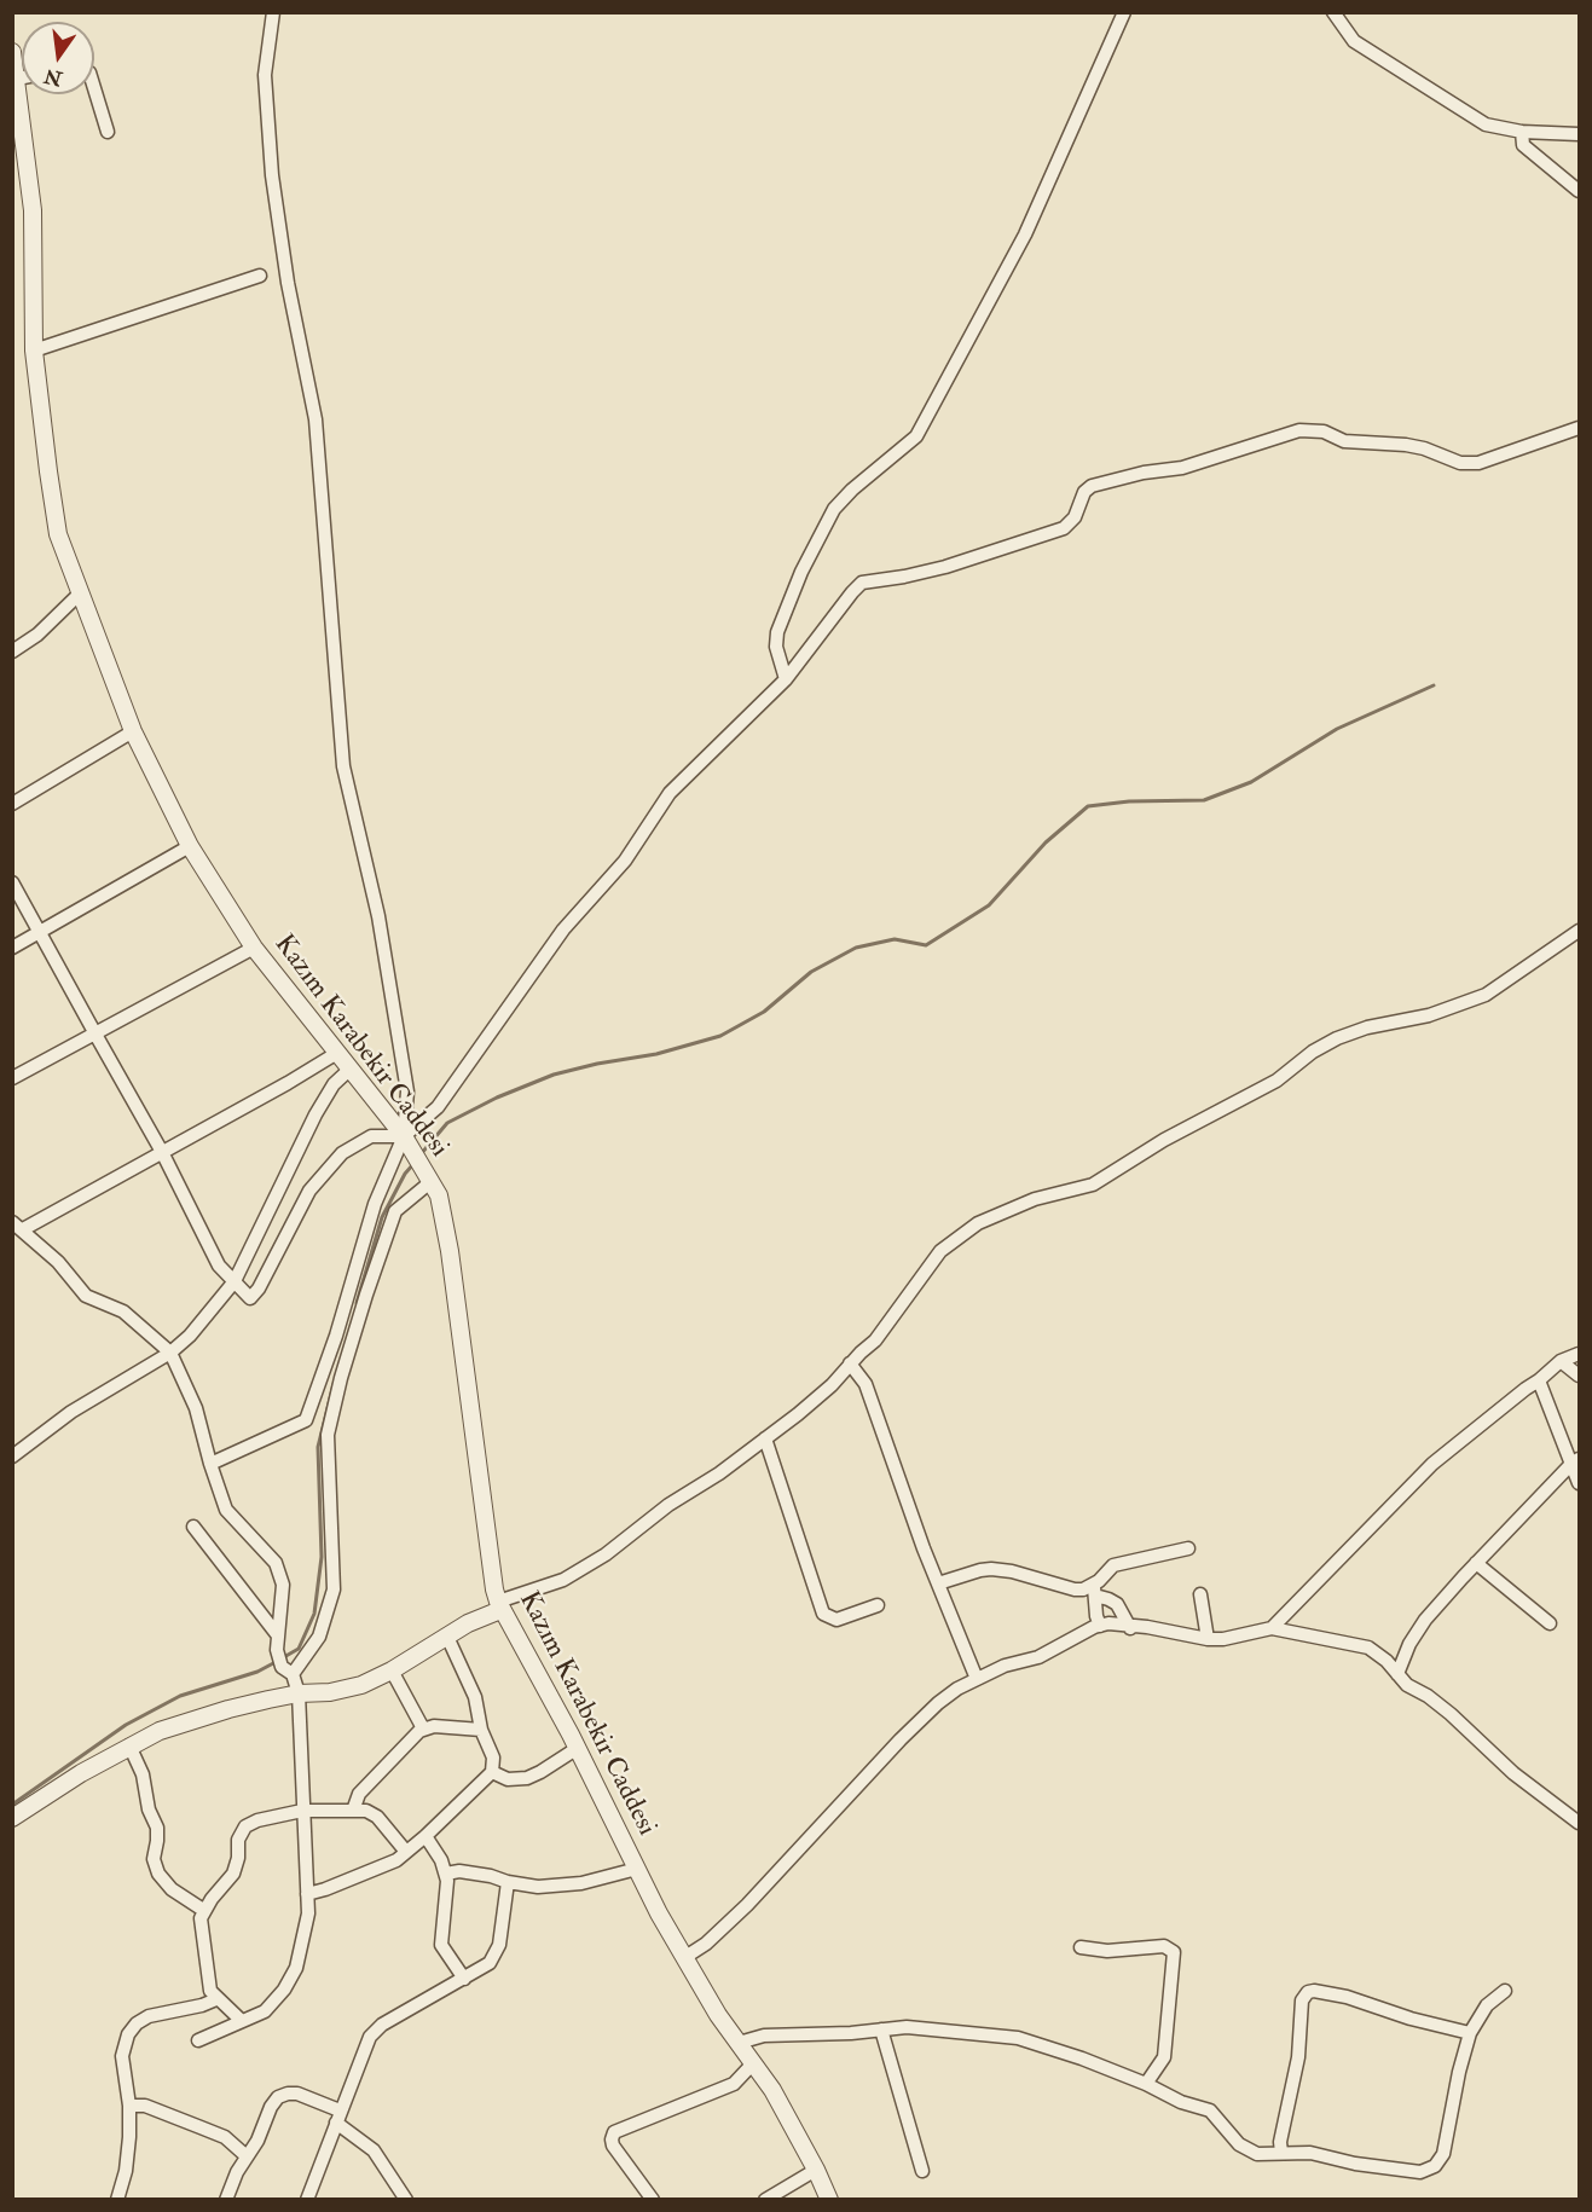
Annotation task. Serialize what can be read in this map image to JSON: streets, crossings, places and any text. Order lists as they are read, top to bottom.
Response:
{
  "streets": {
    "street": ["Kazım Karabekir Caddesi"]
  },
  "north": "bottom"
}
